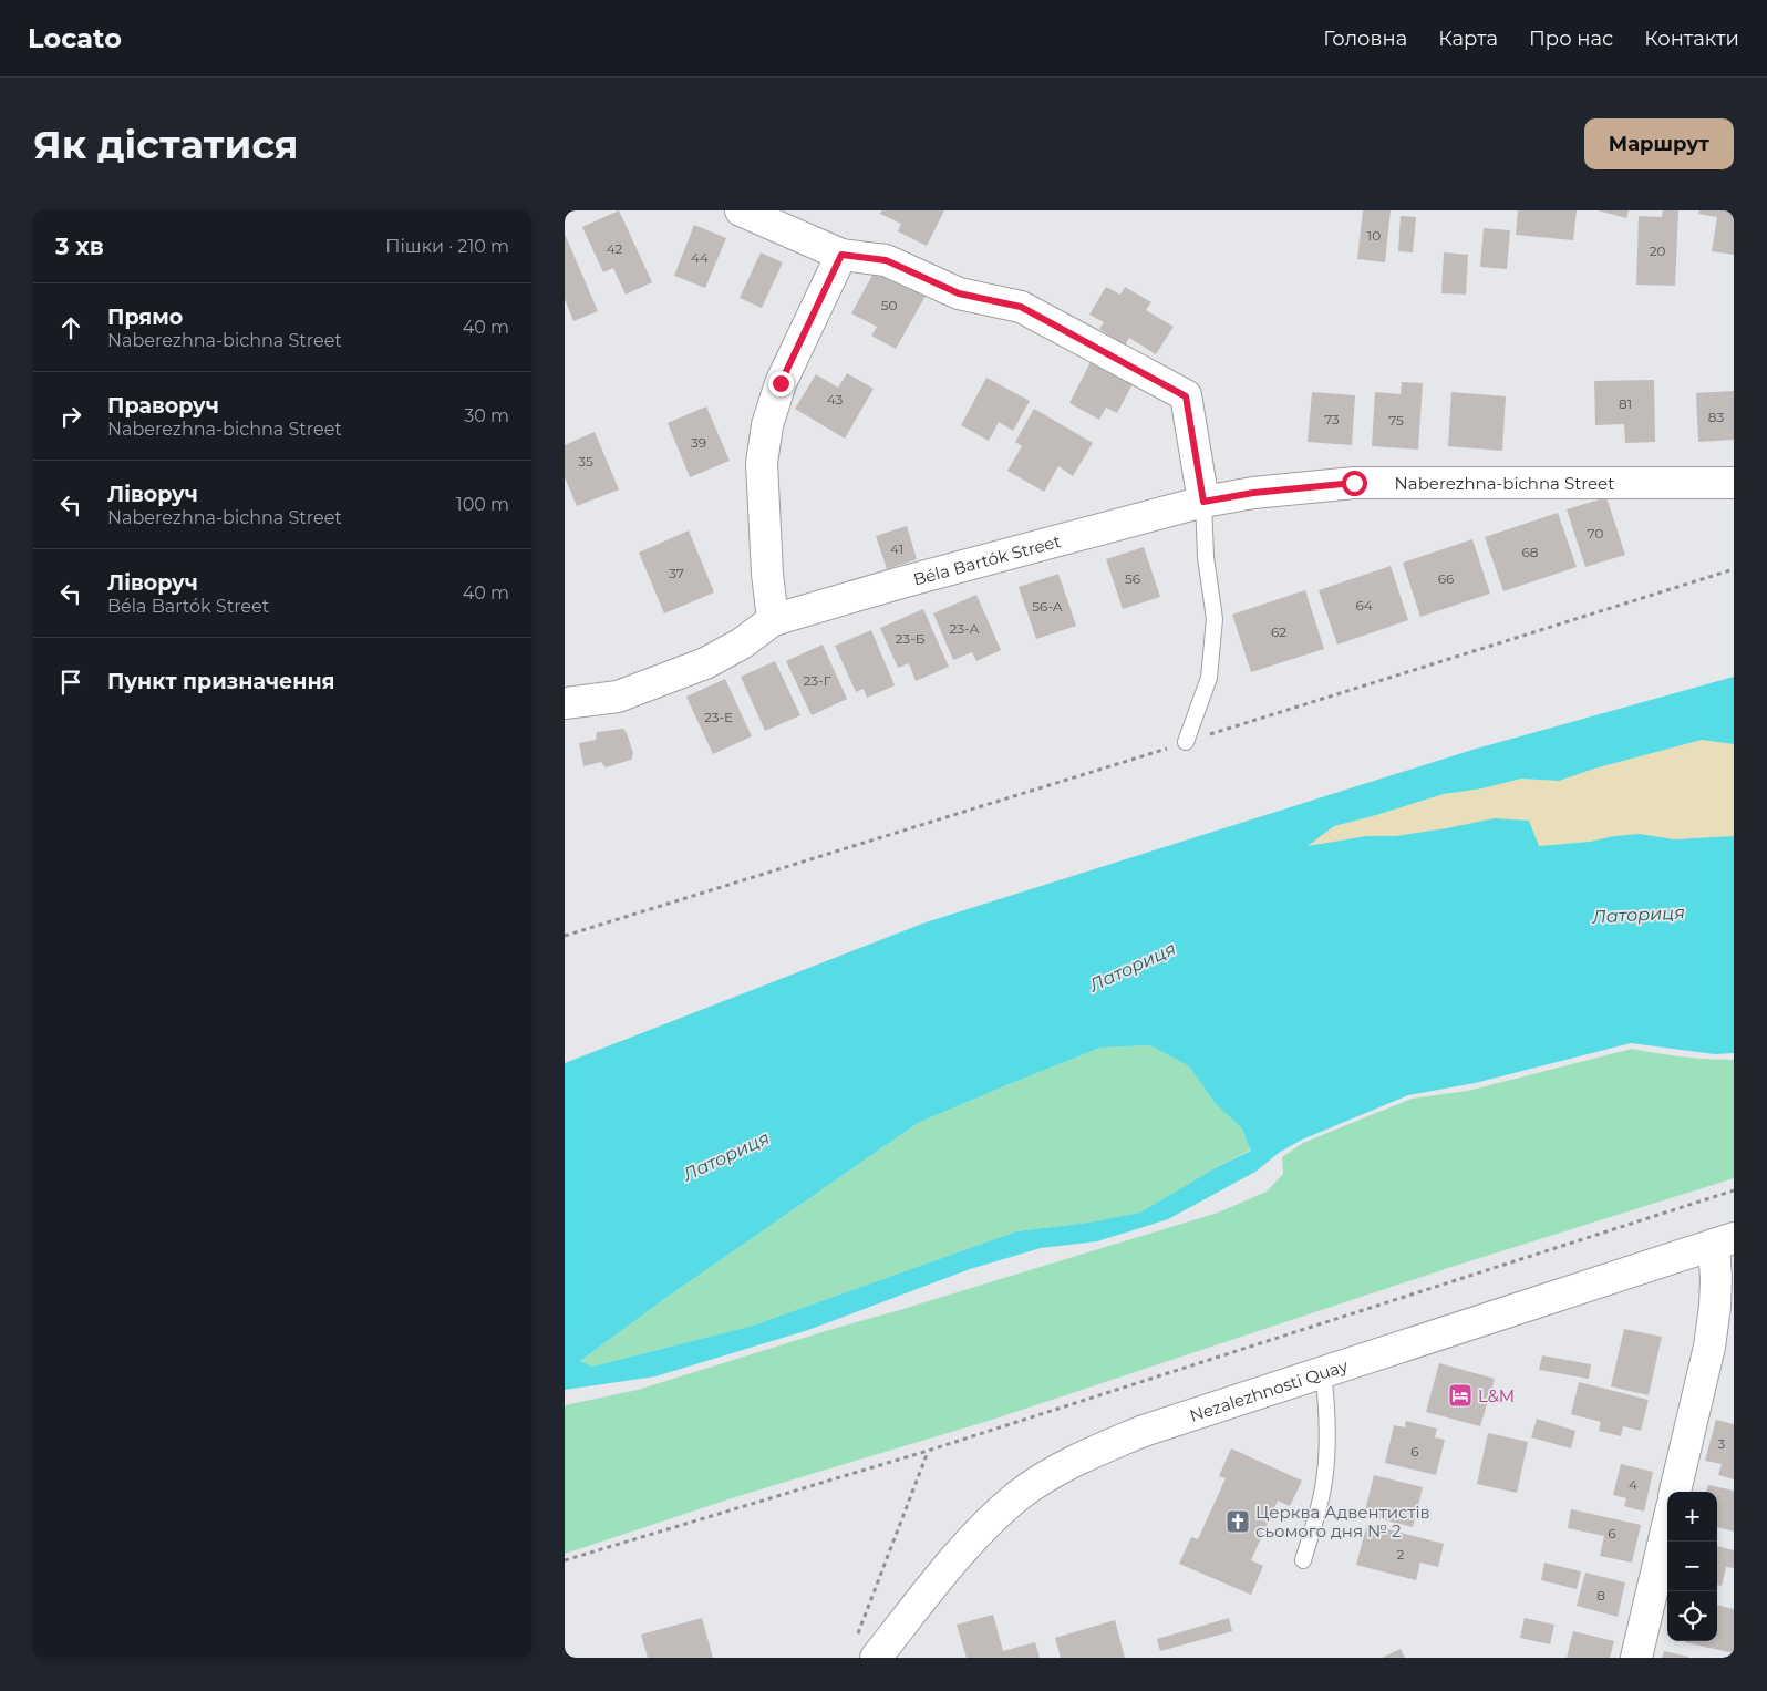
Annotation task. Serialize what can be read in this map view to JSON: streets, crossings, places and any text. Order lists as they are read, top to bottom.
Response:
{
  "streets": {
    "street": ["Naberezhna-bichna Street", "Béla Bartók Street", "Nezalezhnosti Quay"]
  },
  "crossings": [
    ["Naberezhna-bichna Street", "Béla Bartók Street"]
  ],
  "water": ["Латориця"],
  "places": {
    "hotel": ["L&M"],
    "church": ["Церква Адвентистів сьомого дня № 2"]
  },
  "house_numbers": [
    "10",
    "42",
    "20",
    "44",
    "50",
    "43",
    "81",
    "83",
    "73",
    "75",
    "39",
    "35",
    "70",
    "41",
    "68",
    "37",
    "56",
    "66",
    "64",
    "56-А",
    "23-А",
    "62",
    "23-Б",
    "23-Г",
    "23-Е",
    "3",
    "6",
    "4",
    "6",
    "2",
    "8"
  ],
  "page": {
    "header": "Locato",
    "nav": [
      "Головна",
      "Карта",
      "Про нас",
      "Контакти"
    ],
    "buttons": "Маршрут",
    "title": "Як дістатися",
    "heading": ["3 хв", "Пішки · 210 m"],
    "list": [
      ["Прямо", "Naberezhna-bichna Street", "40 m"],
      ["Праворуч", "Naberezhna-bichna Street", "30 m"],
      ["Ліворуч", "Naberezhna-bichna Street", "100 m"],
      ["Ліворуч", "Béla Bartók Street", "40 m"],
      "Пункт призначення"
    ],
    "map_buttons": ["+", "−"]
  }
}
